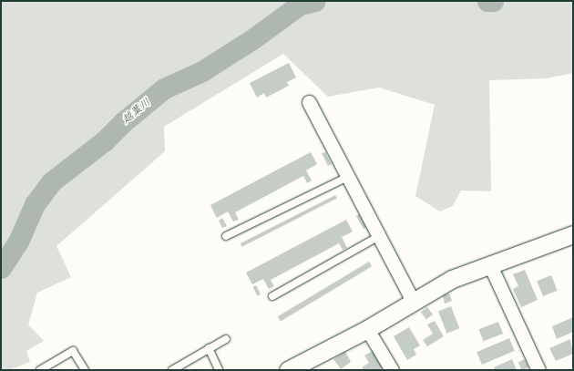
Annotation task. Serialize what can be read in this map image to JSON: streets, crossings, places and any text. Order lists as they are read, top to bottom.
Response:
{
  "water": ["越葉川"]
}
